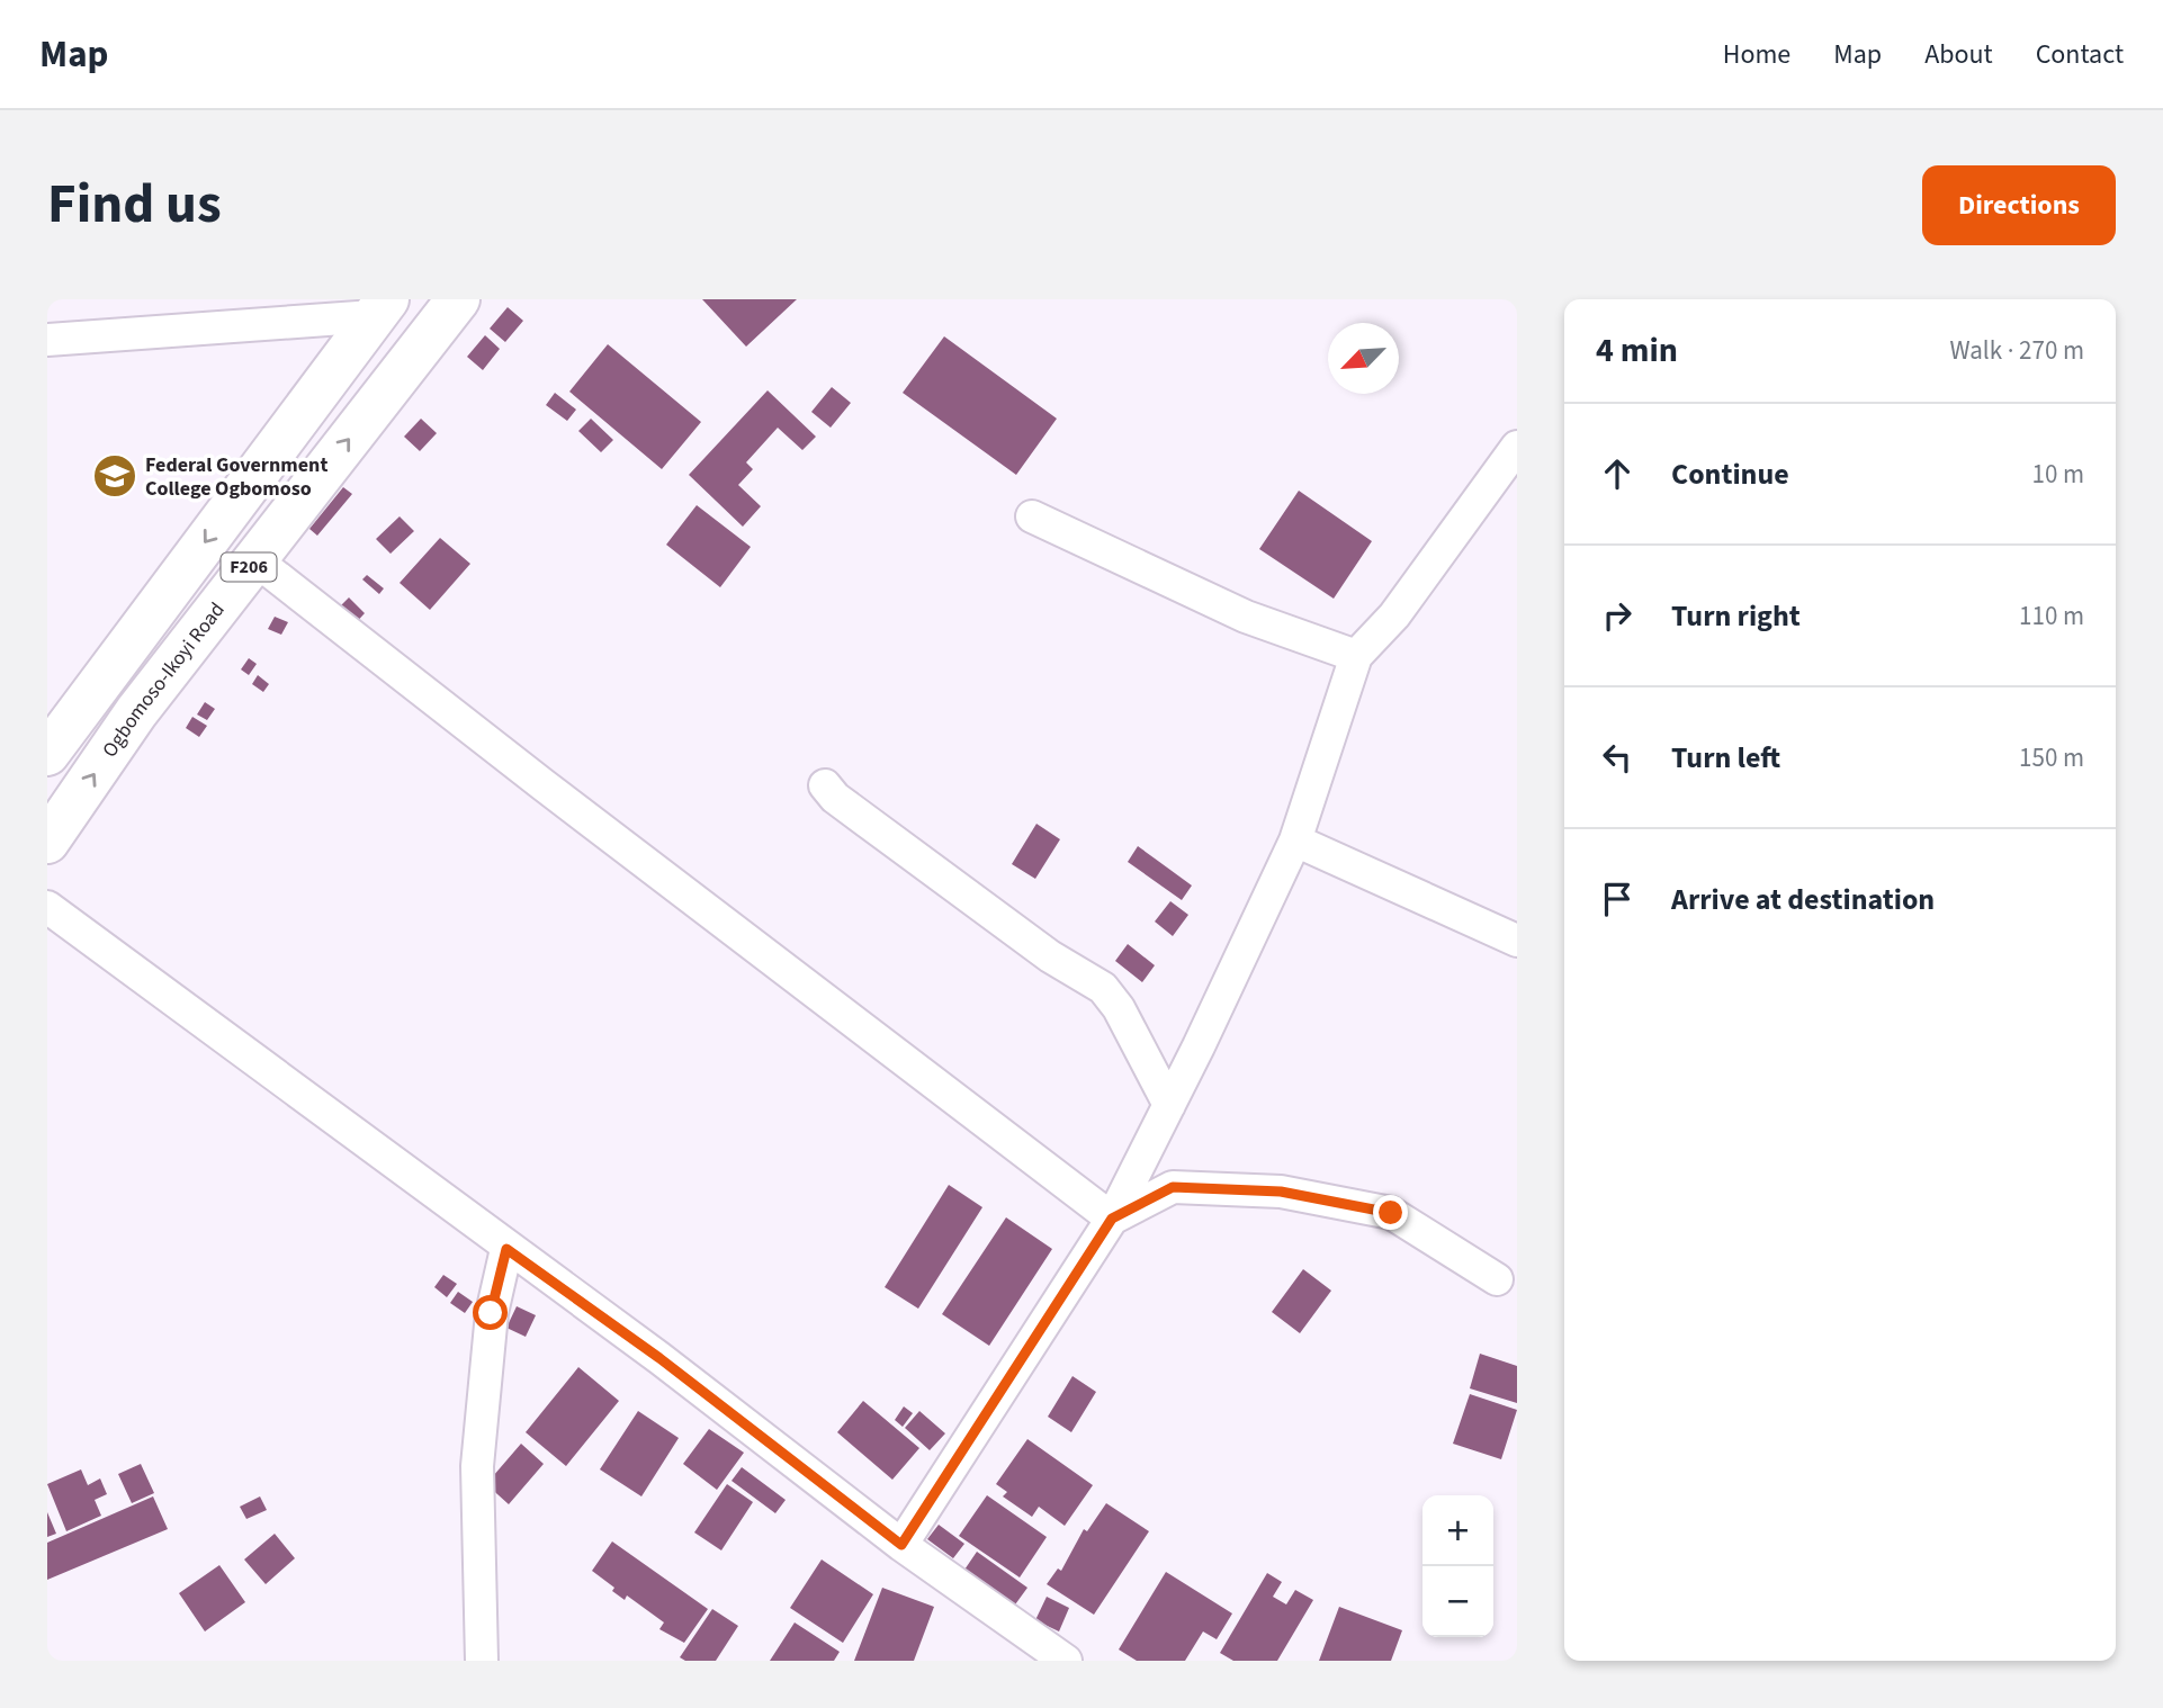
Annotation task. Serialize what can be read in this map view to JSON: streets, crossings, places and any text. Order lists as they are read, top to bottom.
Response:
{
  "streets": {
    "main road": ["F206", "Ogbomoso-Ikoyi Road"]
  },
  "places": {
    "school or university": ["Federal Government College Ogbomoso"]
  },
  "north": "bottom left",
  "page": {
    "header": "Map",
    "nav": [
      "Home",
      "Map",
      "About",
      "Contact"
    ],
    "title": "Find us",
    "buttons": "Directions",
    "heading": ["4 min", "Walk · 270 m"],
    "list": [
      ["Continue", "10 m"],
      ["Turn right", "110 m"],
      ["Turn left", "150 m"],
      "Arrive at destination"
    ],
    "map_buttons": ["+", "−"]
  }
}
